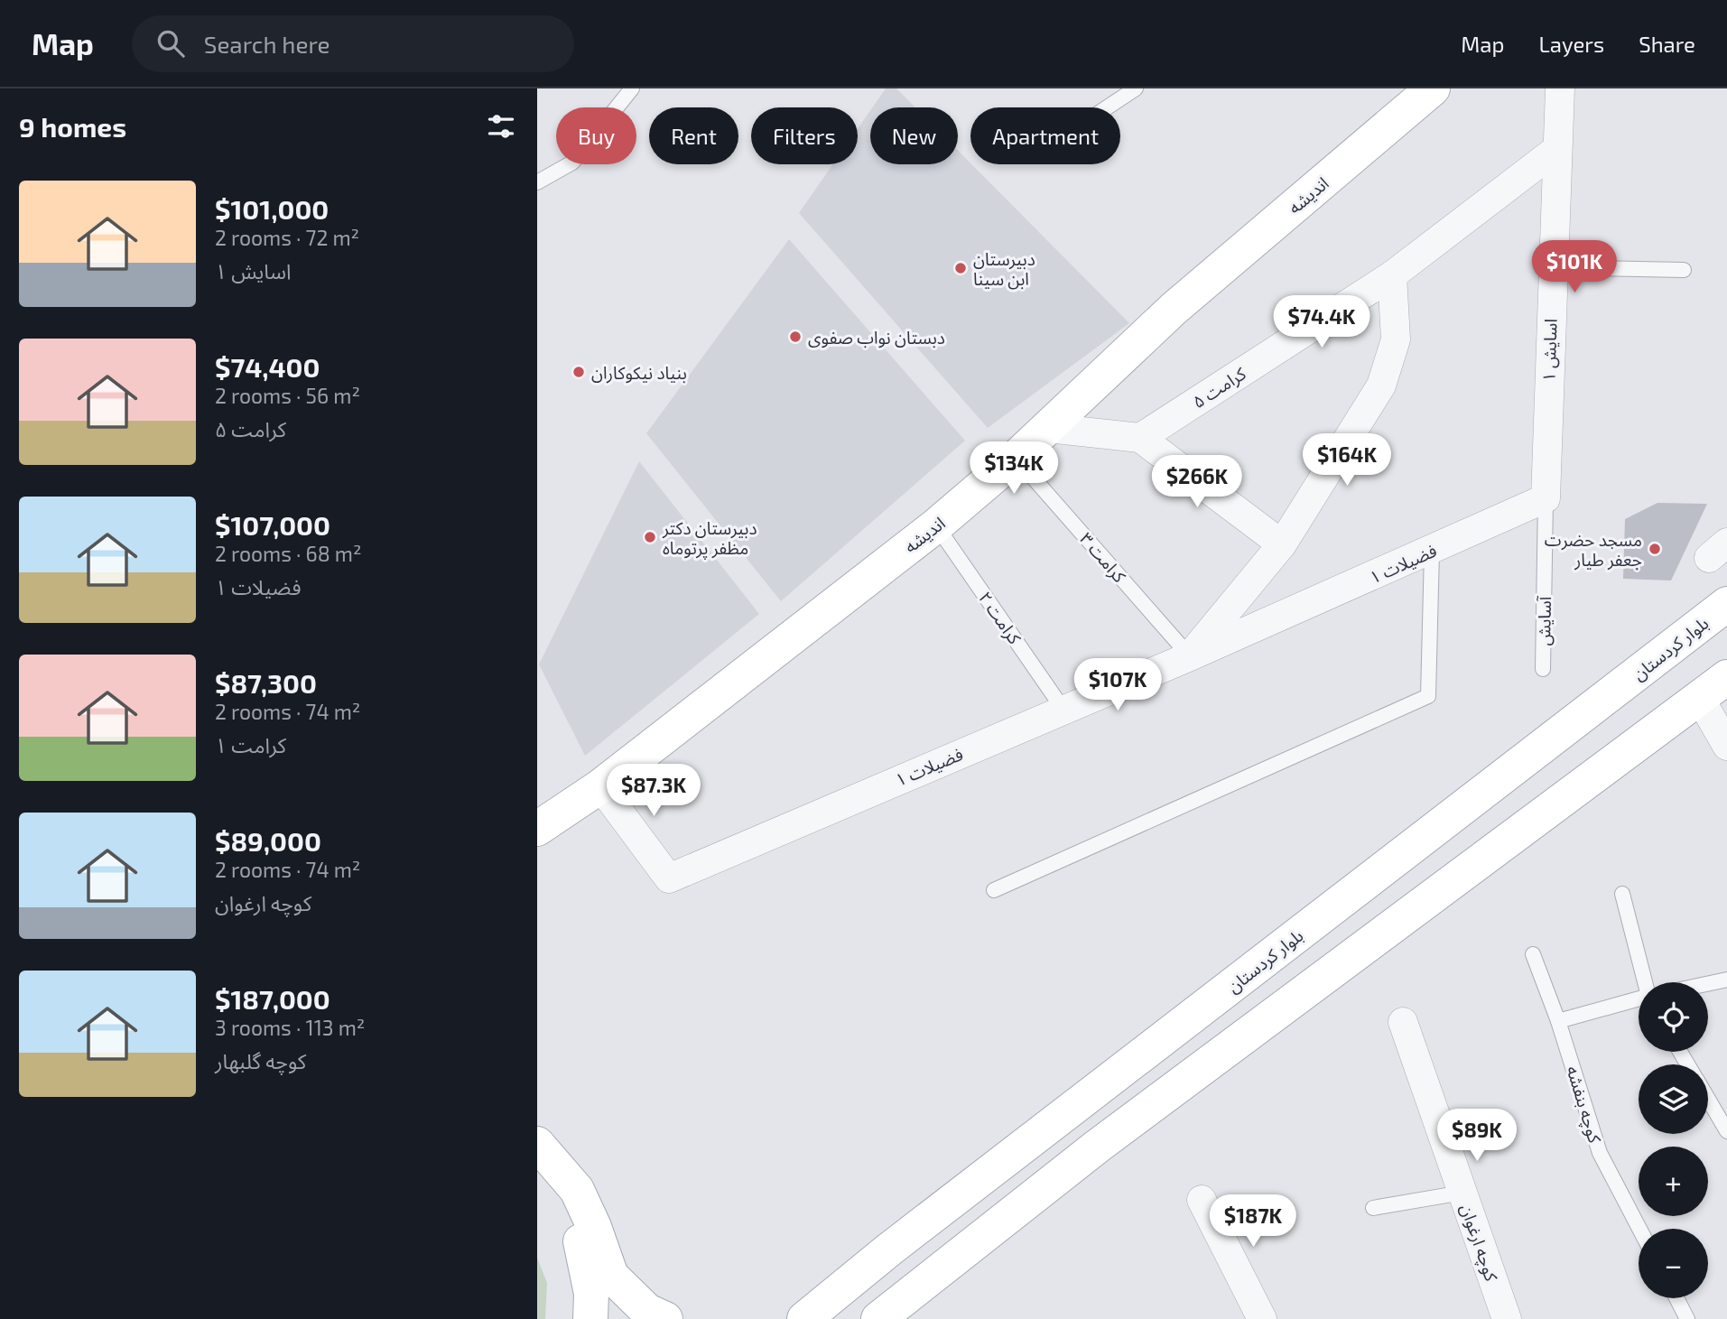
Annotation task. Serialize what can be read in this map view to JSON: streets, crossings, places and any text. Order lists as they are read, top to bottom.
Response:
{
  "streets": {
    "main road": ["اندیشه", "بلوار کردستان"],
    "street": [
      "اسایش ۱",
      "کرامت ۵",
      "فضیلات ۱",
      "کوچه ارغوان"
    ],
    "lane": [
      "کرامت ۳",
      "کرامت ۲",
      "آسایش",
      "کوچه بنفشه"
    ]
  },
  "crossings": [
    ["اندیشه", "کرامت ۳"],
    ["اندیشه", "فضیلات ۱"],
    ["اندیشه", "کرامت ۲"],
    ["اسایش ۱", "کرامت ۵"],
    ["اسایش ۱", "فضیلات ۱"],
    ["اسایش ۱", "آسایش"],
    ["کرامت ۵", "فضیلات ۱"],
    ["کرامت ۳", "فضیلات ۱"],
    ["فضیلات ۱", "کرامت ۲"],
    ["فضیلات ۱", "آسایش"]
  ],
  "places": [
    "دبیرستان ابن سینا",
    "دبستان نواب صفوی",
    "بنیاد نیکوکاران",
    "دبیرستان دکتر مظفر پرتوماه",
    "مسجد حضرت جعفر طیار"
  ],
  "page": {
    "header": "Map",
    "search": "Search here",
    "nav": ["Map", "Layers", "Share"],
    "heading": "9 homes",
    "chip": [
      "Buy",
      "Rent",
      "Filters",
      "New",
      "Apartment"
    ],
    "list": [
      {
        "name": "$101,000",
        "note": "2 rooms · 72 m² · اسایش ۱"
      },
      {
        "name": "$74,400",
        "note": "2 rooms · 56 m² · کرامت ۵"
      },
      {
        "name": "$107,000",
        "note": "2 rooms · 68 m² · فضیلات ۱"
      },
      {
        "name": "$87,300",
        "note": "2 rooms · 74 m² · کرامت ۱"
      },
      {
        "name": "$89,000",
        "note": "2 rooms · 74 m² · کوچه ارغوان"
      },
      {
        "name": "$187,000",
        "note": "3 rooms · 113 m² · کوچه گلبهار"
      }
    ],
    "price": [
      "$101K",
      "$74.4K",
      "$164K",
      "$134K",
      "$266K",
      "$107K",
      "$87.3K",
      "$89K",
      "$187K"
    ],
    "map_buttons": ["+", "−"]
  }
}
